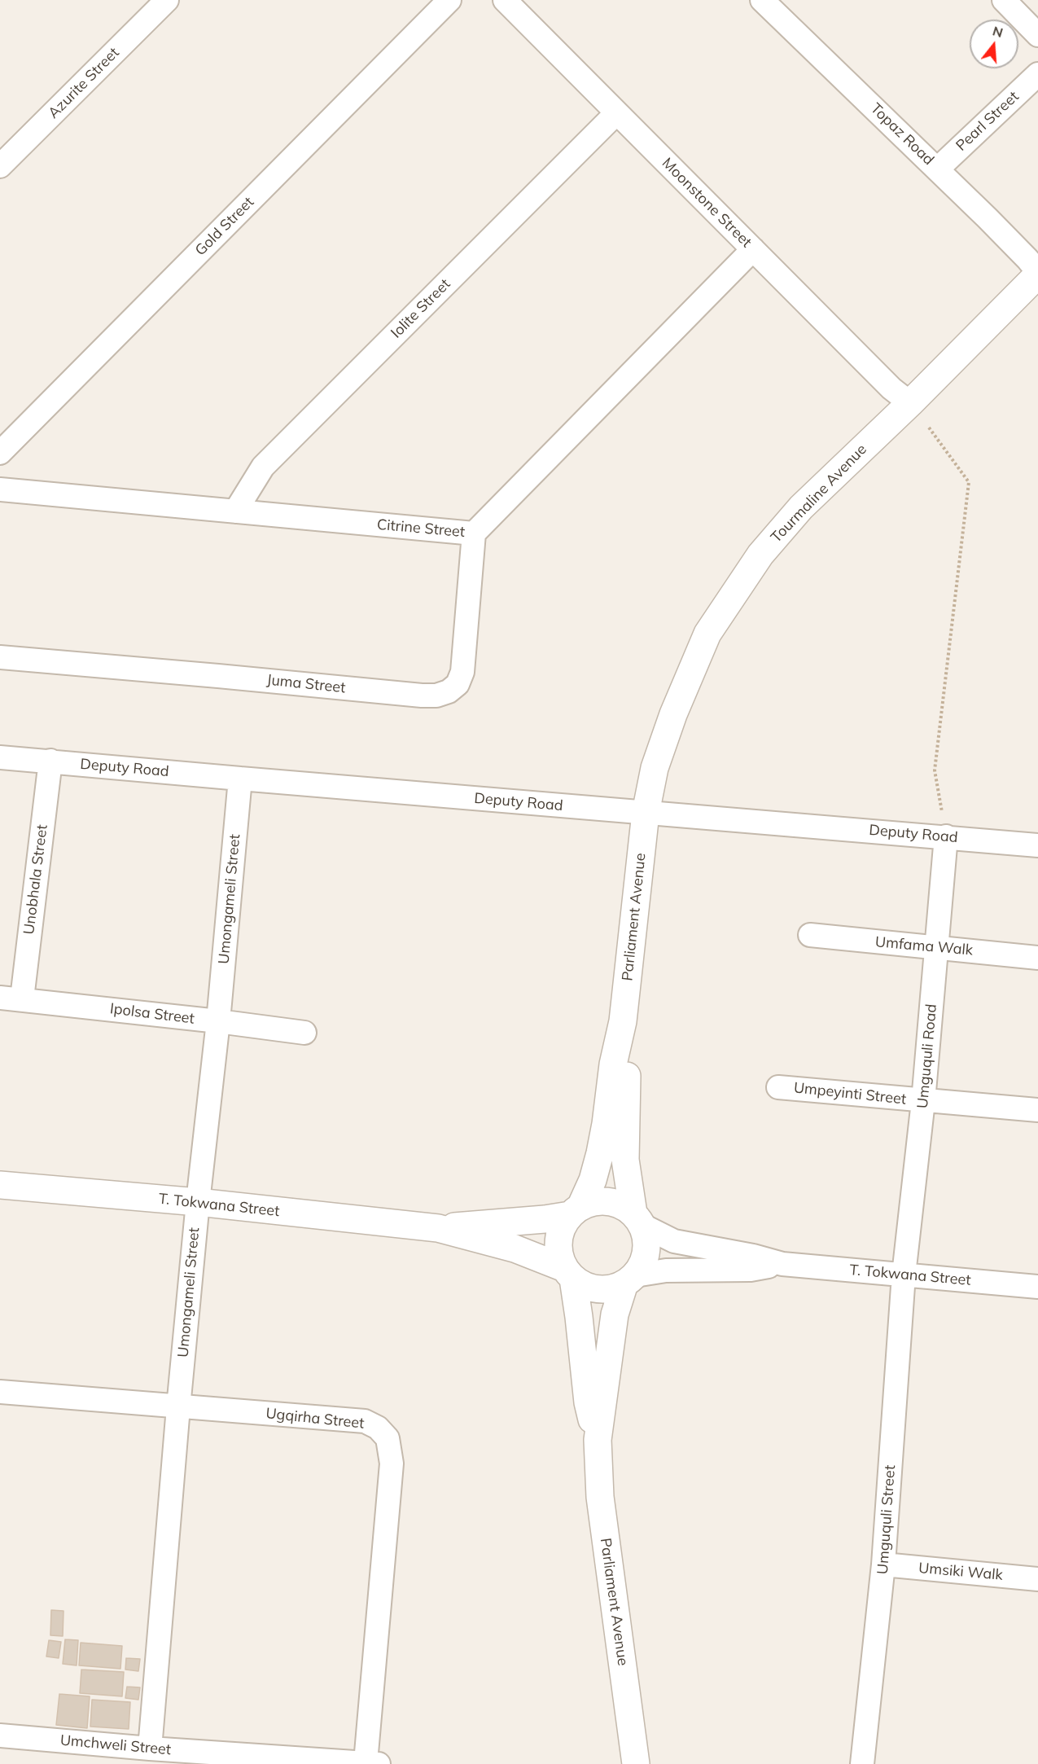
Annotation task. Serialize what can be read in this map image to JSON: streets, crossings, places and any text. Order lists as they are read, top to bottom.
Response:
{
  "streets": {
    "street": [
      "Azurite Street",
      "Pearl Street",
      "Topaz Road",
      "Moonstone Street",
      "Gold Street",
      "Iolite Street",
      "Tourmaline Avenue",
      "Citrine Street",
      "Juma Street",
      "Deputy Road",
      "Unobhala Street",
      "Umongameli Street",
      "Parliament Avenue",
      "Umfama Walk",
      "Ipolsa Street",
      "Umguquli Road",
      "Umpeyinti Street",
      "T. Tokwana Street",
      "Ugqirha Street",
      "Umguquli Street",
      "Umsiki Walk",
      "Umchweli Street"
    ]
  },
  "crossings": [
    ["Pearl Street", "Topaz Road"],
    ["Topaz Road", "Tourmaline Avenue"],
    ["Moonstone Street", "Iolite Street"],
    ["Moonstone Street", "Tourmaline Avenue"],
    ["Moonstone Street", "Citrine Street"],
    ["Iolite Street", "Citrine Street"],
    ["Tourmaline Avenue", "Deputy Road"],
    ["Tourmaline Avenue", "Parliament Avenue"],
    ["Citrine Street", "Juma Street"],
    ["Deputy Road", "Unobhala Street"],
    ["Deputy Road", "Umongameli Street"],
    ["Deputy Road", "Parliament Avenue"],
    ["Deputy Road", "Umguquli Road"],
    ["Unobhala Street", "Ipolsa Street"],
    ["Umongameli Street", "Ipolsa Street"],
    ["Umongameli Street", "T. Tokwana Street"],
    ["Umongameli Street", "Ugqirha Street"],
    ["Umongameli Street", "Umchweli Street"],
    ["Parliament Avenue", "T. Tokwana Street"],
    ["Umfama Walk", "Umguquli Road"],
    ["Umguquli Road", "Umpeyinti Street"],
    ["Umguquli Road", "T. Tokwana Street"],
    ["Umguquli Road", "Umguquli Street"],
    ["T. Tokwana Street", "Umguquli Street"],
    ["Ugqirha Street", "Umchweli Street"],
    ["Umguquli Street", "Umsiki Walk"]
  ],
  "north": "top"
}
